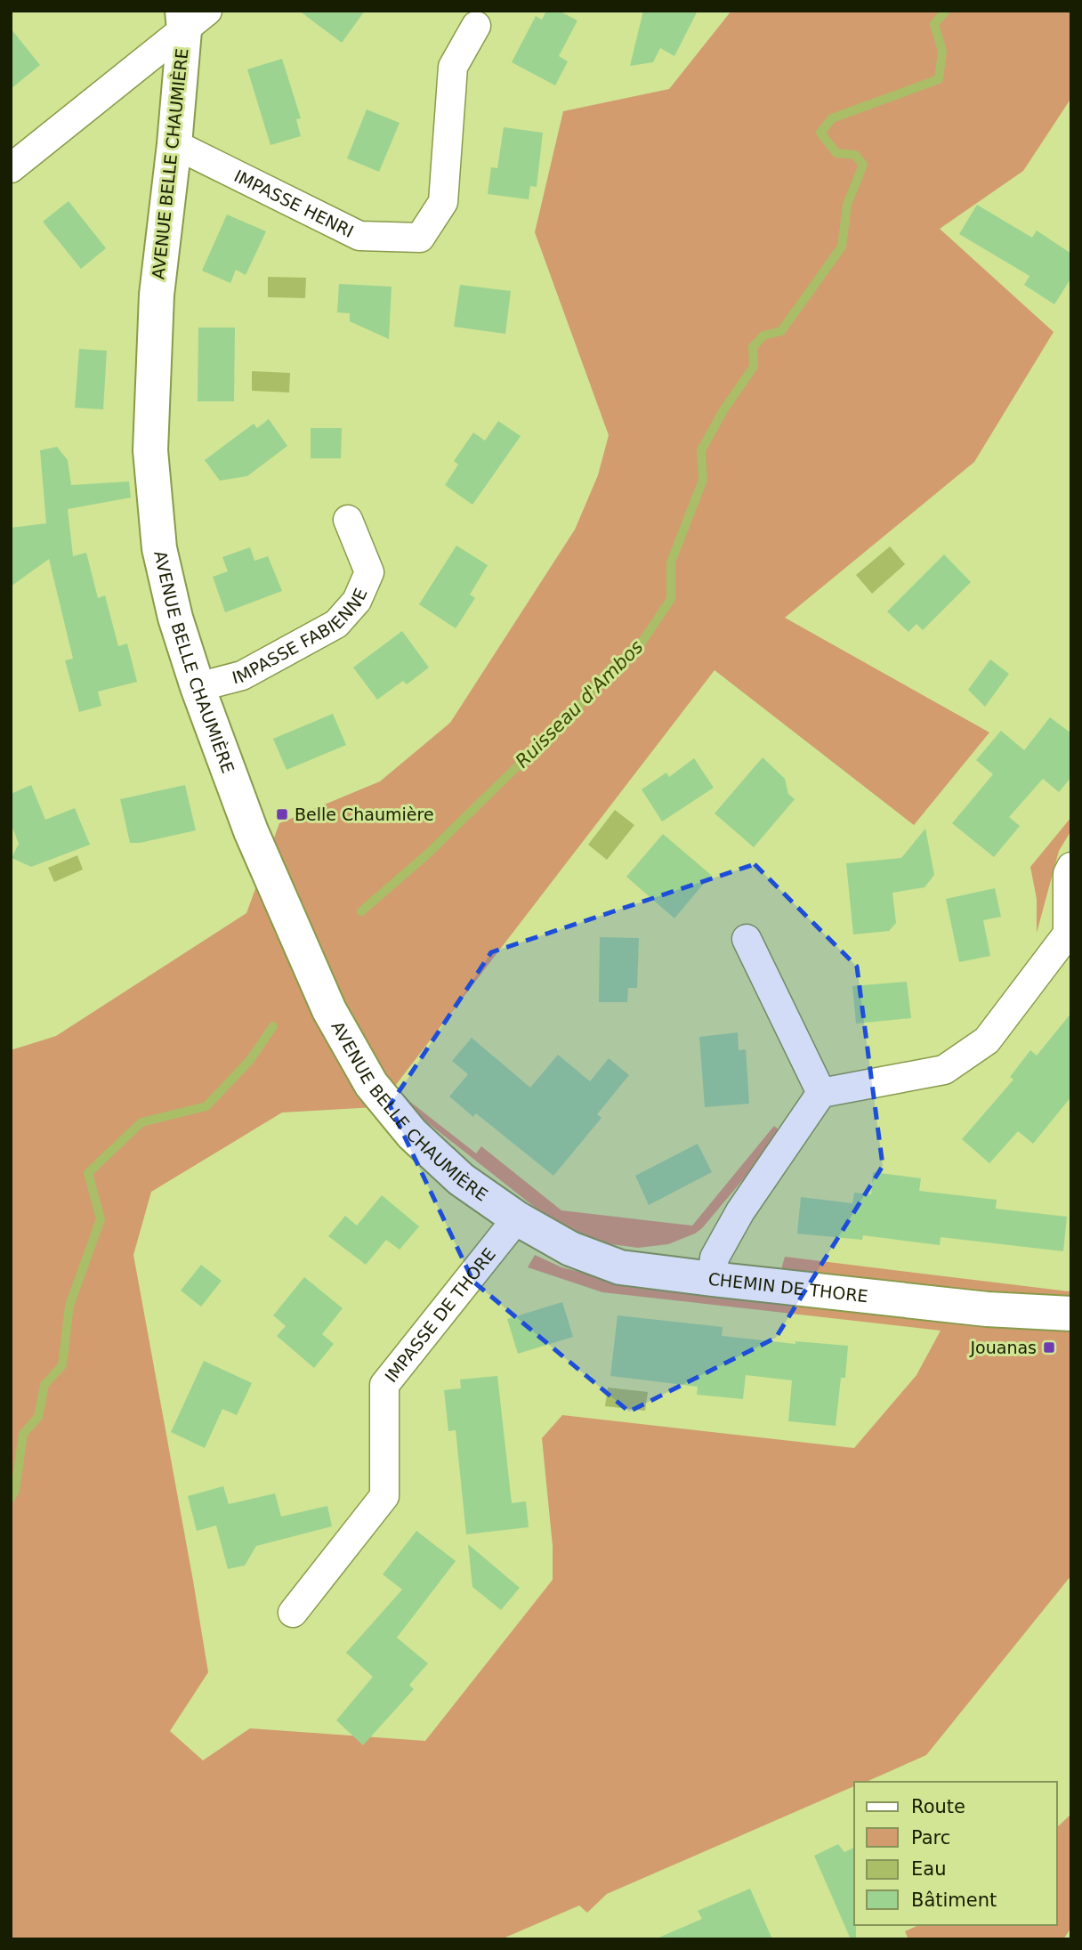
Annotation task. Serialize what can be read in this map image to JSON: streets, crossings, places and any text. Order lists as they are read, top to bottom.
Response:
{
  "streets": {
    "street": [
      "AVENUE BELLE CHAUMIÈRE",
      "IMPASSE HENRI",
      "IMPASSE FABIENNE",
      "CHEMIN DE THORE",
      "IMPASSE DE THORE"
    ]
  },
  "crossings": [
    ["AVENUE BELLE CHAUMIÈRE", "IMPASSE HENRI"],
    ["AVENUE BELLE CHAUMIÈRE", "IMPASSE FABIENNE"],
    ["AVENUE BELLE CHAUMIÈRE", "CHEMIN DE THORE"],
    ["AVENUE BELLE CHAUMIÈRE", "IMPASSE DE THORE"],
    ["CHEMIN DE THORE", "IMPASSE DE THORE"]
  ],
  "water": ["Ruisseau d'Ambos"],
  "places": {
    "transit": ["Belle Chaumière", "Jouanas"]
  },
  "legend": [
    "Route",
    "Parc",
    "Eau",
    "Bâtiment"
  ]
}
